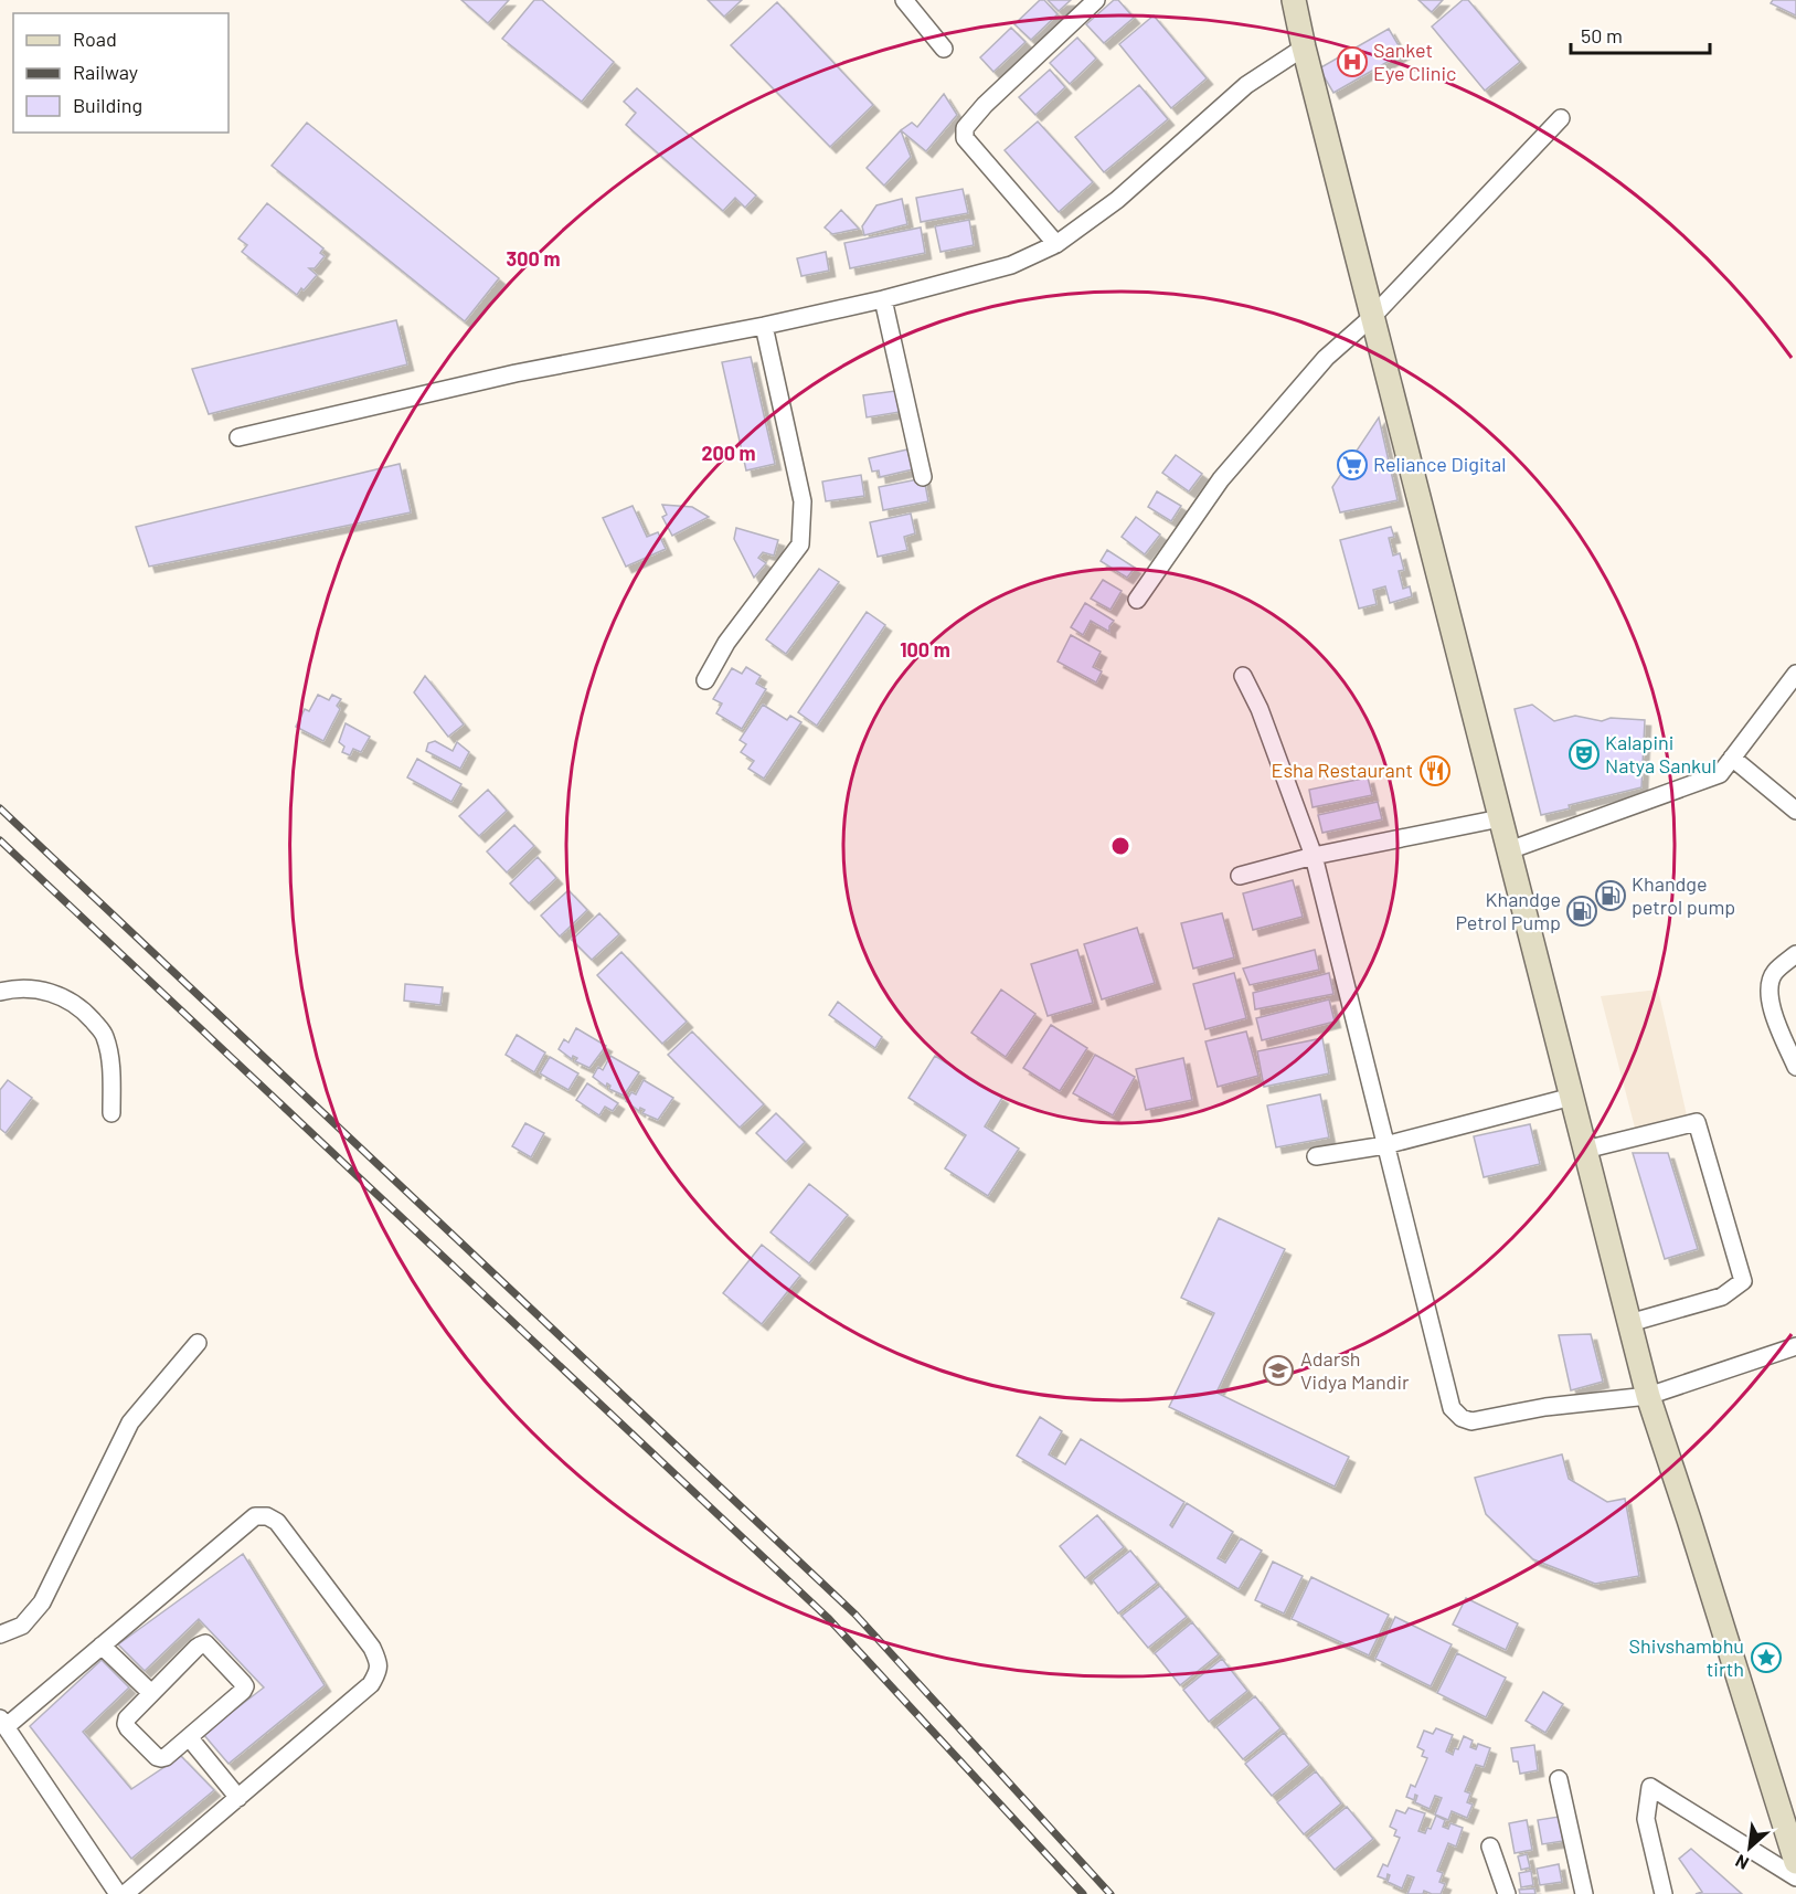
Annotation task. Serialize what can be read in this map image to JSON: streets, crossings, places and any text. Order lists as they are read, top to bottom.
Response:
{
  "places": {
    "hospital": ["Sanket Eye Clinic"],
    "supermarket": ["Reliance Digital"],
    "theatre": ["Kalapini Natya Sankul"],
    "restaurant": ["Esha Restaurant"],
    "fuel station": ["Khandge petrol pump", "Khandge Petrol Pump"],
    "school or university": ["Adarsh Vidya Mandir"],
    "place": ["Shivshambhu tirth"]
  },
  "legend": ["Road", "Railway", "Building"],
  "scale_bar": "50 m",
  "north": "bottom left",
  "rings": ["300 m", "200 m", "100 m"]
}
